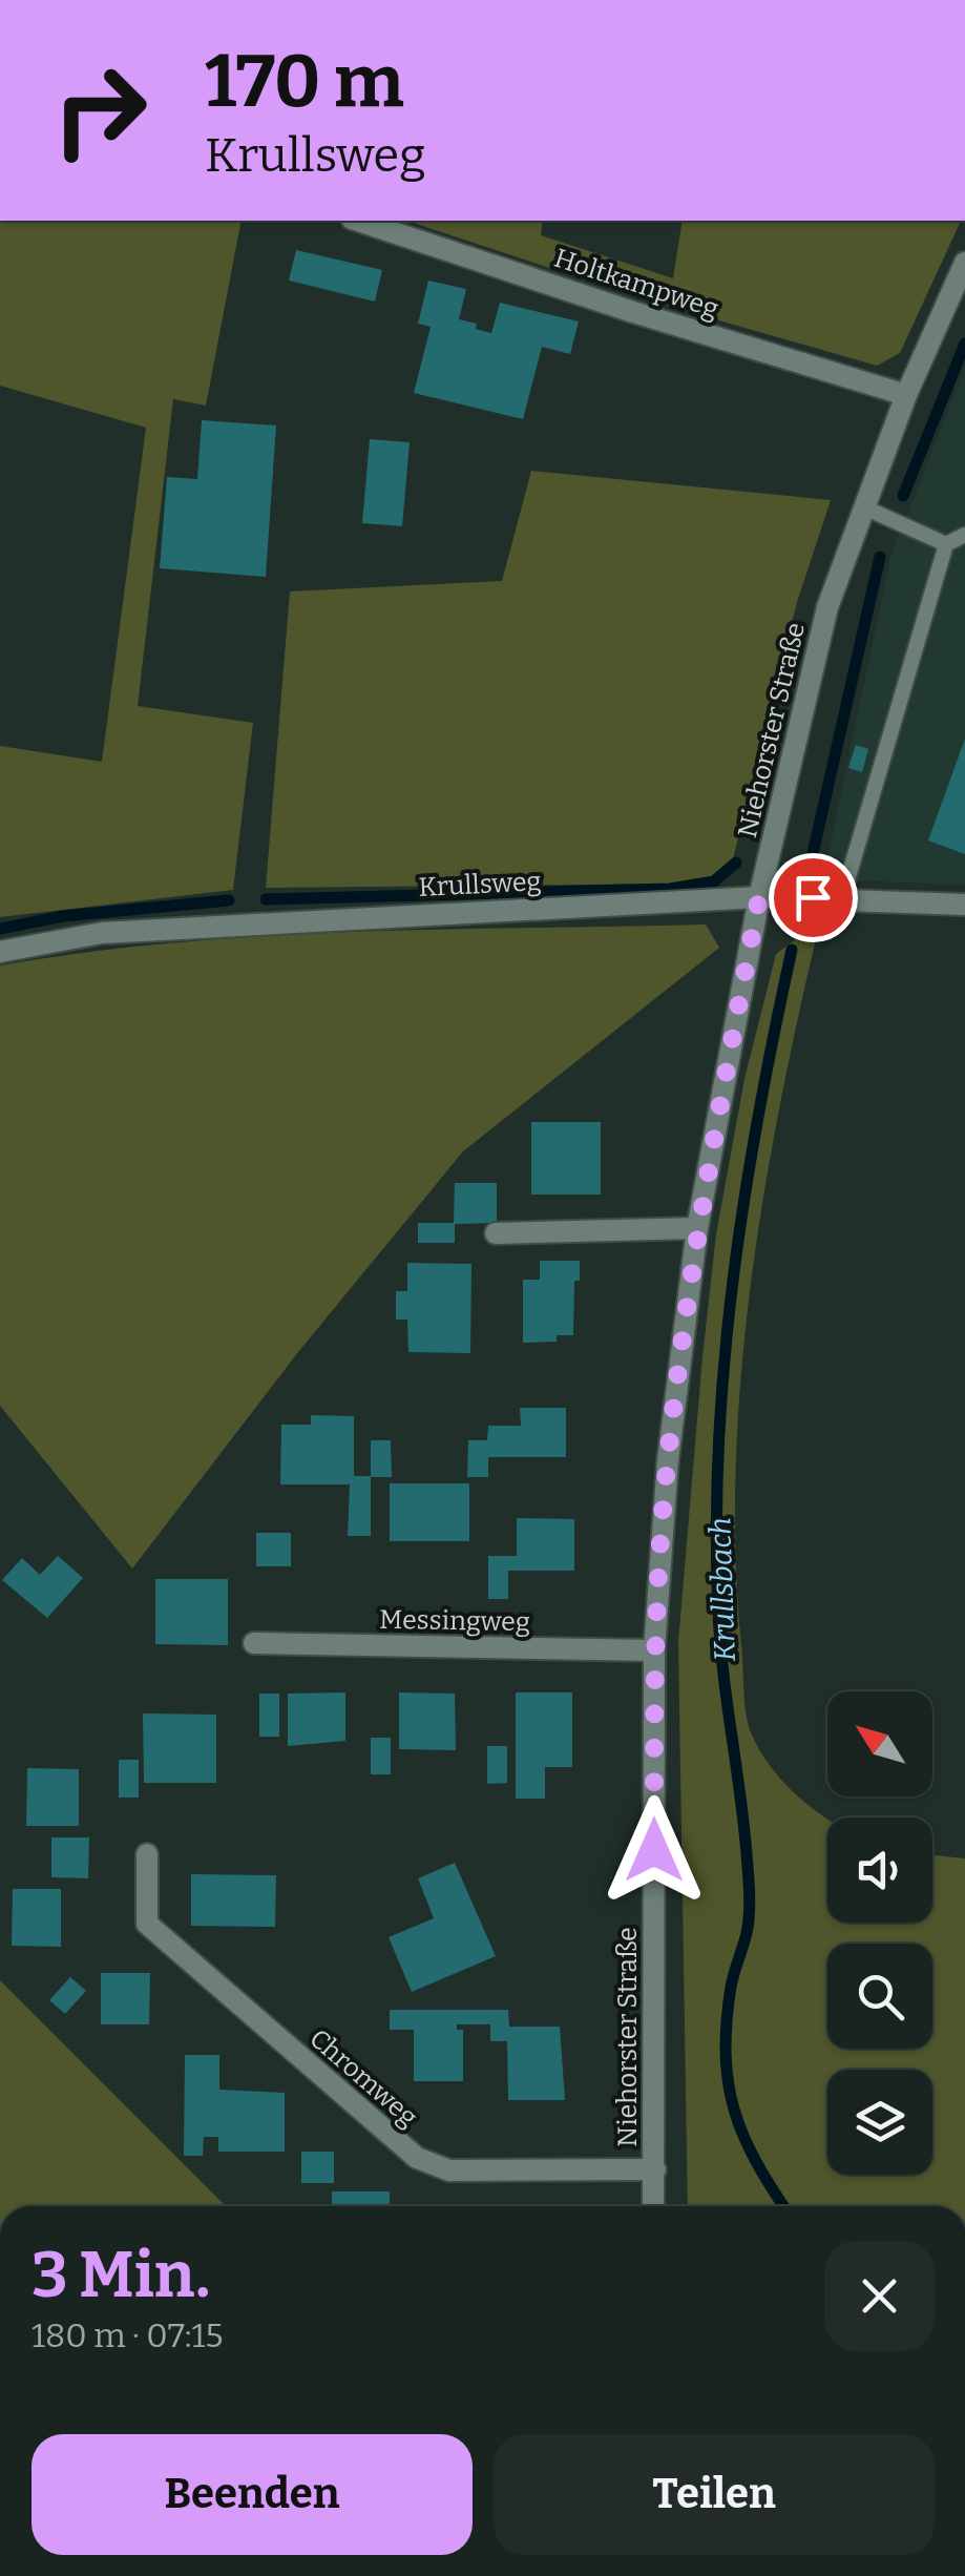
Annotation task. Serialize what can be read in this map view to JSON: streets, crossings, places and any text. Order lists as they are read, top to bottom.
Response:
{
  "streets": {
    "street": [
      "Holtkampweg",
      "Niehorster Straße",
      "Krullsweg",
      "Messingweg",
      "Chromweg"
    ]
  },
  "crossings": [
    ["Holtkampweg", "Niehorster Straße"],
    ["Niehorster Straße", "Krullsweg"],
    ["Niehorster Straße", "Messingweg"],
    ["Niehorster Straße", "Chromweg"]
  ],
  "water": ["Krullsbach"],
  "north": "top left",
  "page": {
    "turn": ["170 m", "Krullsweg"],
    "heading": ["3 Min.", "180 m · 07:15"],
    "buttons": ["Beenden", "Teilen"]
  }
}
